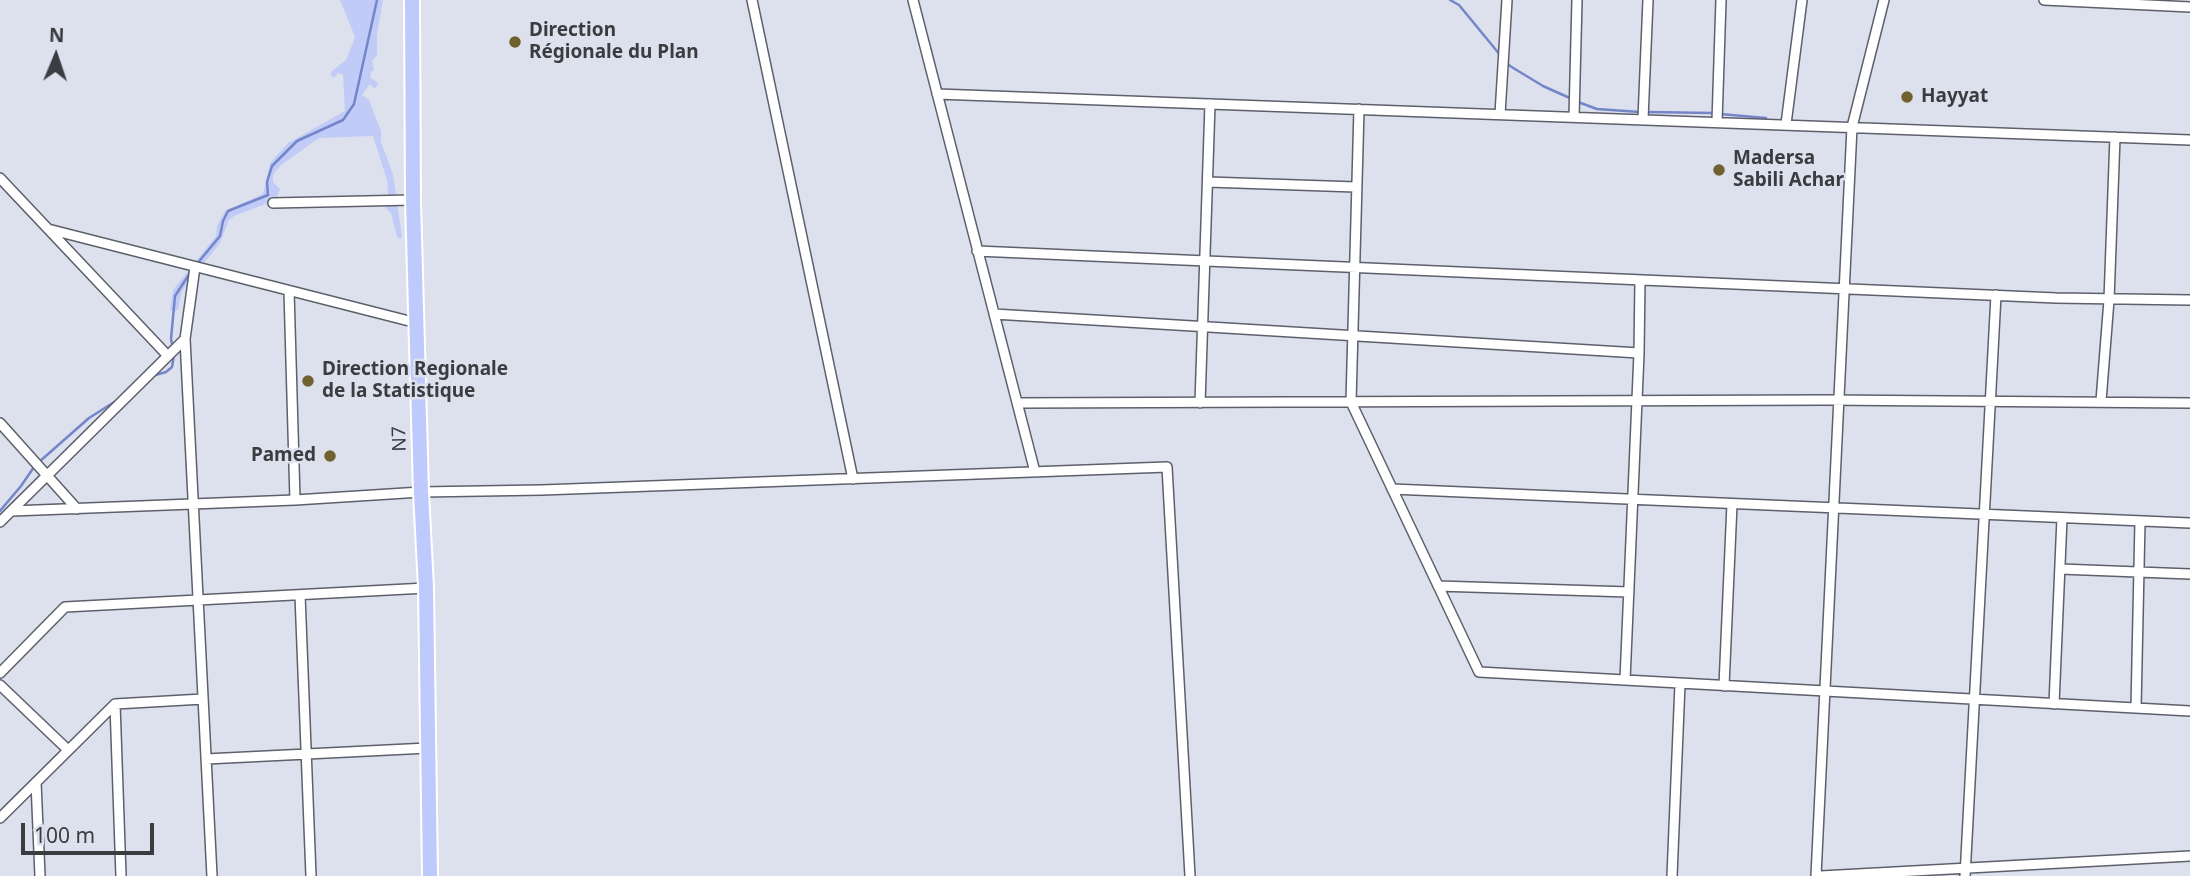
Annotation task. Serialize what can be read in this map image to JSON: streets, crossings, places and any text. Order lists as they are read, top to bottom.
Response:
{
  "streets": {
    "main road": ["N7"]
  },
  "places": [
    "Direction Régionale du Plan",
    "Hayyat",
    "Madersa Sabili Achar",
    "Direction Regionale de la Statistique",
    "Pamed"
  ],
  "scale_bar": "100 m",
  "north": "top"
}
